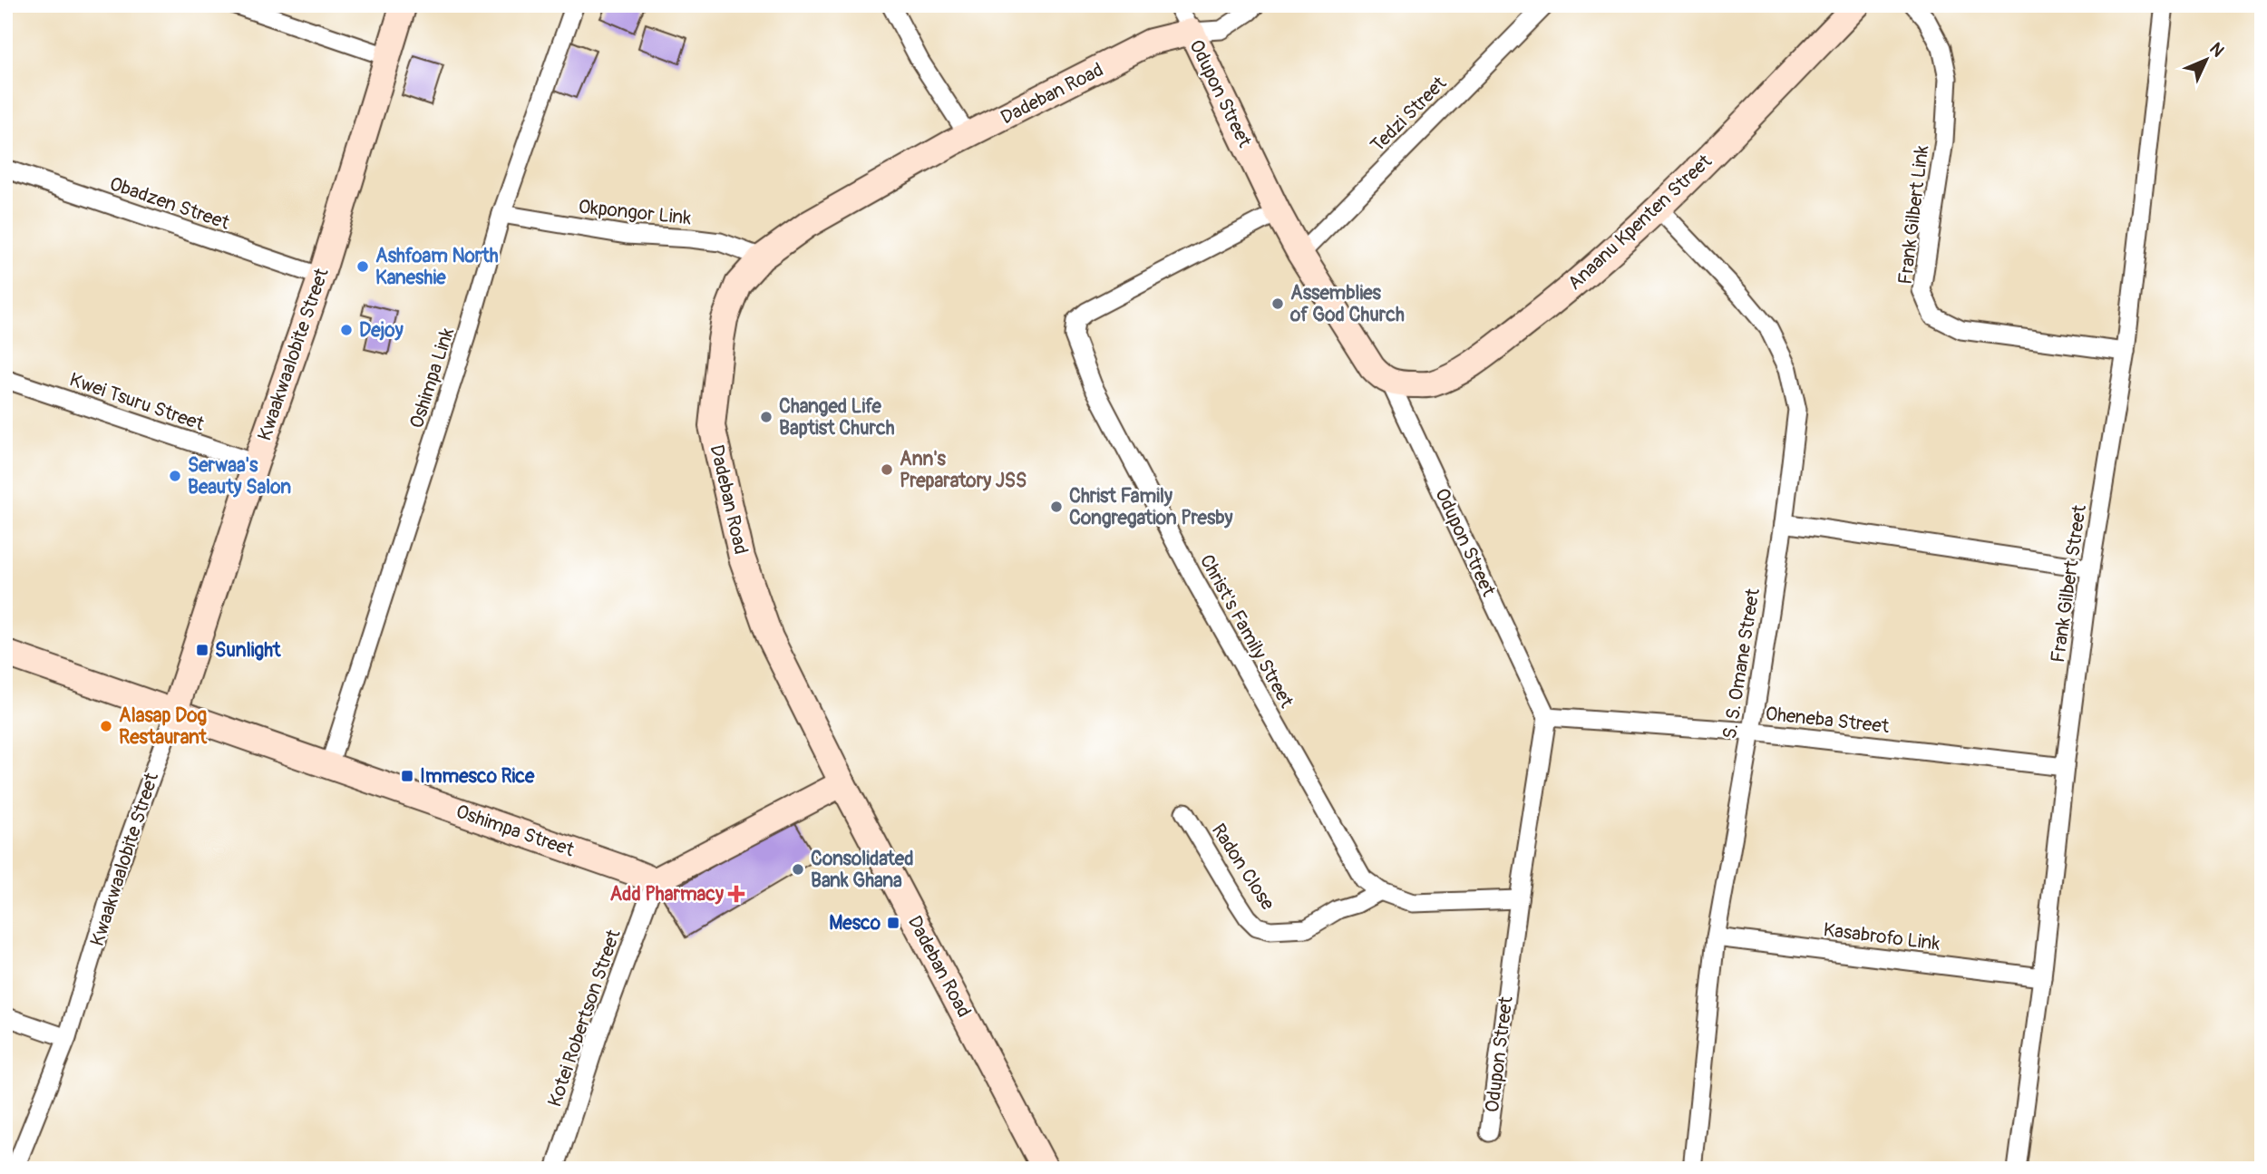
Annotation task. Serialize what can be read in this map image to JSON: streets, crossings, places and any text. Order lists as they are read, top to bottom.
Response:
{
  "streets": {
    "street": [
      "Dadeban Road",
      "Odupon Street",
      "Tedzi Street",
      "Obadzen Street",
      "Okpongor Link",
      "Frank Gilbert Link",
      "Anaanu Kpenten Street",
      "Kwaakwaalobite Street",
      "Oshimpa Link",
      "Kwei Tsuru Street",
      "Frank Gilbert Street",
      "Christ's Family Street",
      "S. S. Omane Street",
      "Oheneba Street",
      "Oshimpa Street",
      "Radon Close",
      "Kasabrofo Link",
      "Kotei Robertson Street"
    ]
  },
  "crossings": [
    ["Dadeban Road", "Odupon Street"],
    ["Dadeban Road", "Okpongor Link"],
    ["Odupon Street", "Tedzi Street"],
    ["Odupon Street", "Anaanu Kpenten Street"],
    ["Odupon Street", "Christ's Family Street"],
    ["Odupon Street", "Oheneba Street"],
    ["Obadzen Street", "Kwaakwaalobite Street"],
    ["Okpongor Link", "Oshimpa Link"],
    ["Frank Gilbert Link", "Frank Gilbert Street"],
    ["Anaanu Kpenten Street", "S. S. Omane Street"],
    ["Kwaakwaalobite Street", "Kwei Tsuru Street"],
    ["Kwaakwaalobite Street", "Oshimpa Street"],
    ["Oshimpa Link", "Oshimpa Street"],
    ["Frank Gilbert Street", "Oheneba Street"],
    ["Frank Gilbert Street", "Kasabrofo Link"],
    ["Christ's Family Street", "Radon Close"],
    ["S. S. Omane Street", "Oheneba Street"],
    ["S. S. Omane Street", "Kasabrofo Link"],
    ["Oshimpa Street", "Kotei Robertson Street"]
  ],
  "places": {
    "other": [
      "Ashfoam North Kaneshie",
      "Assemblies of God Church",
      "Dejoy",
      "Changed Life Baptist Church",
      "Ann's Preparatory JSS",
      "Serwaa's Beauty Salon",
      "Christ Family Congregation Presby",
      "Alasap Dog Restaurant",
      "Consolidated Bank Ghana"
    ],
    "transit": ["Sunlight", "Immesco Rice", "Mesco"],
    "health": ["Add Pharmacy"]
  },
  "north": "top right"
}
